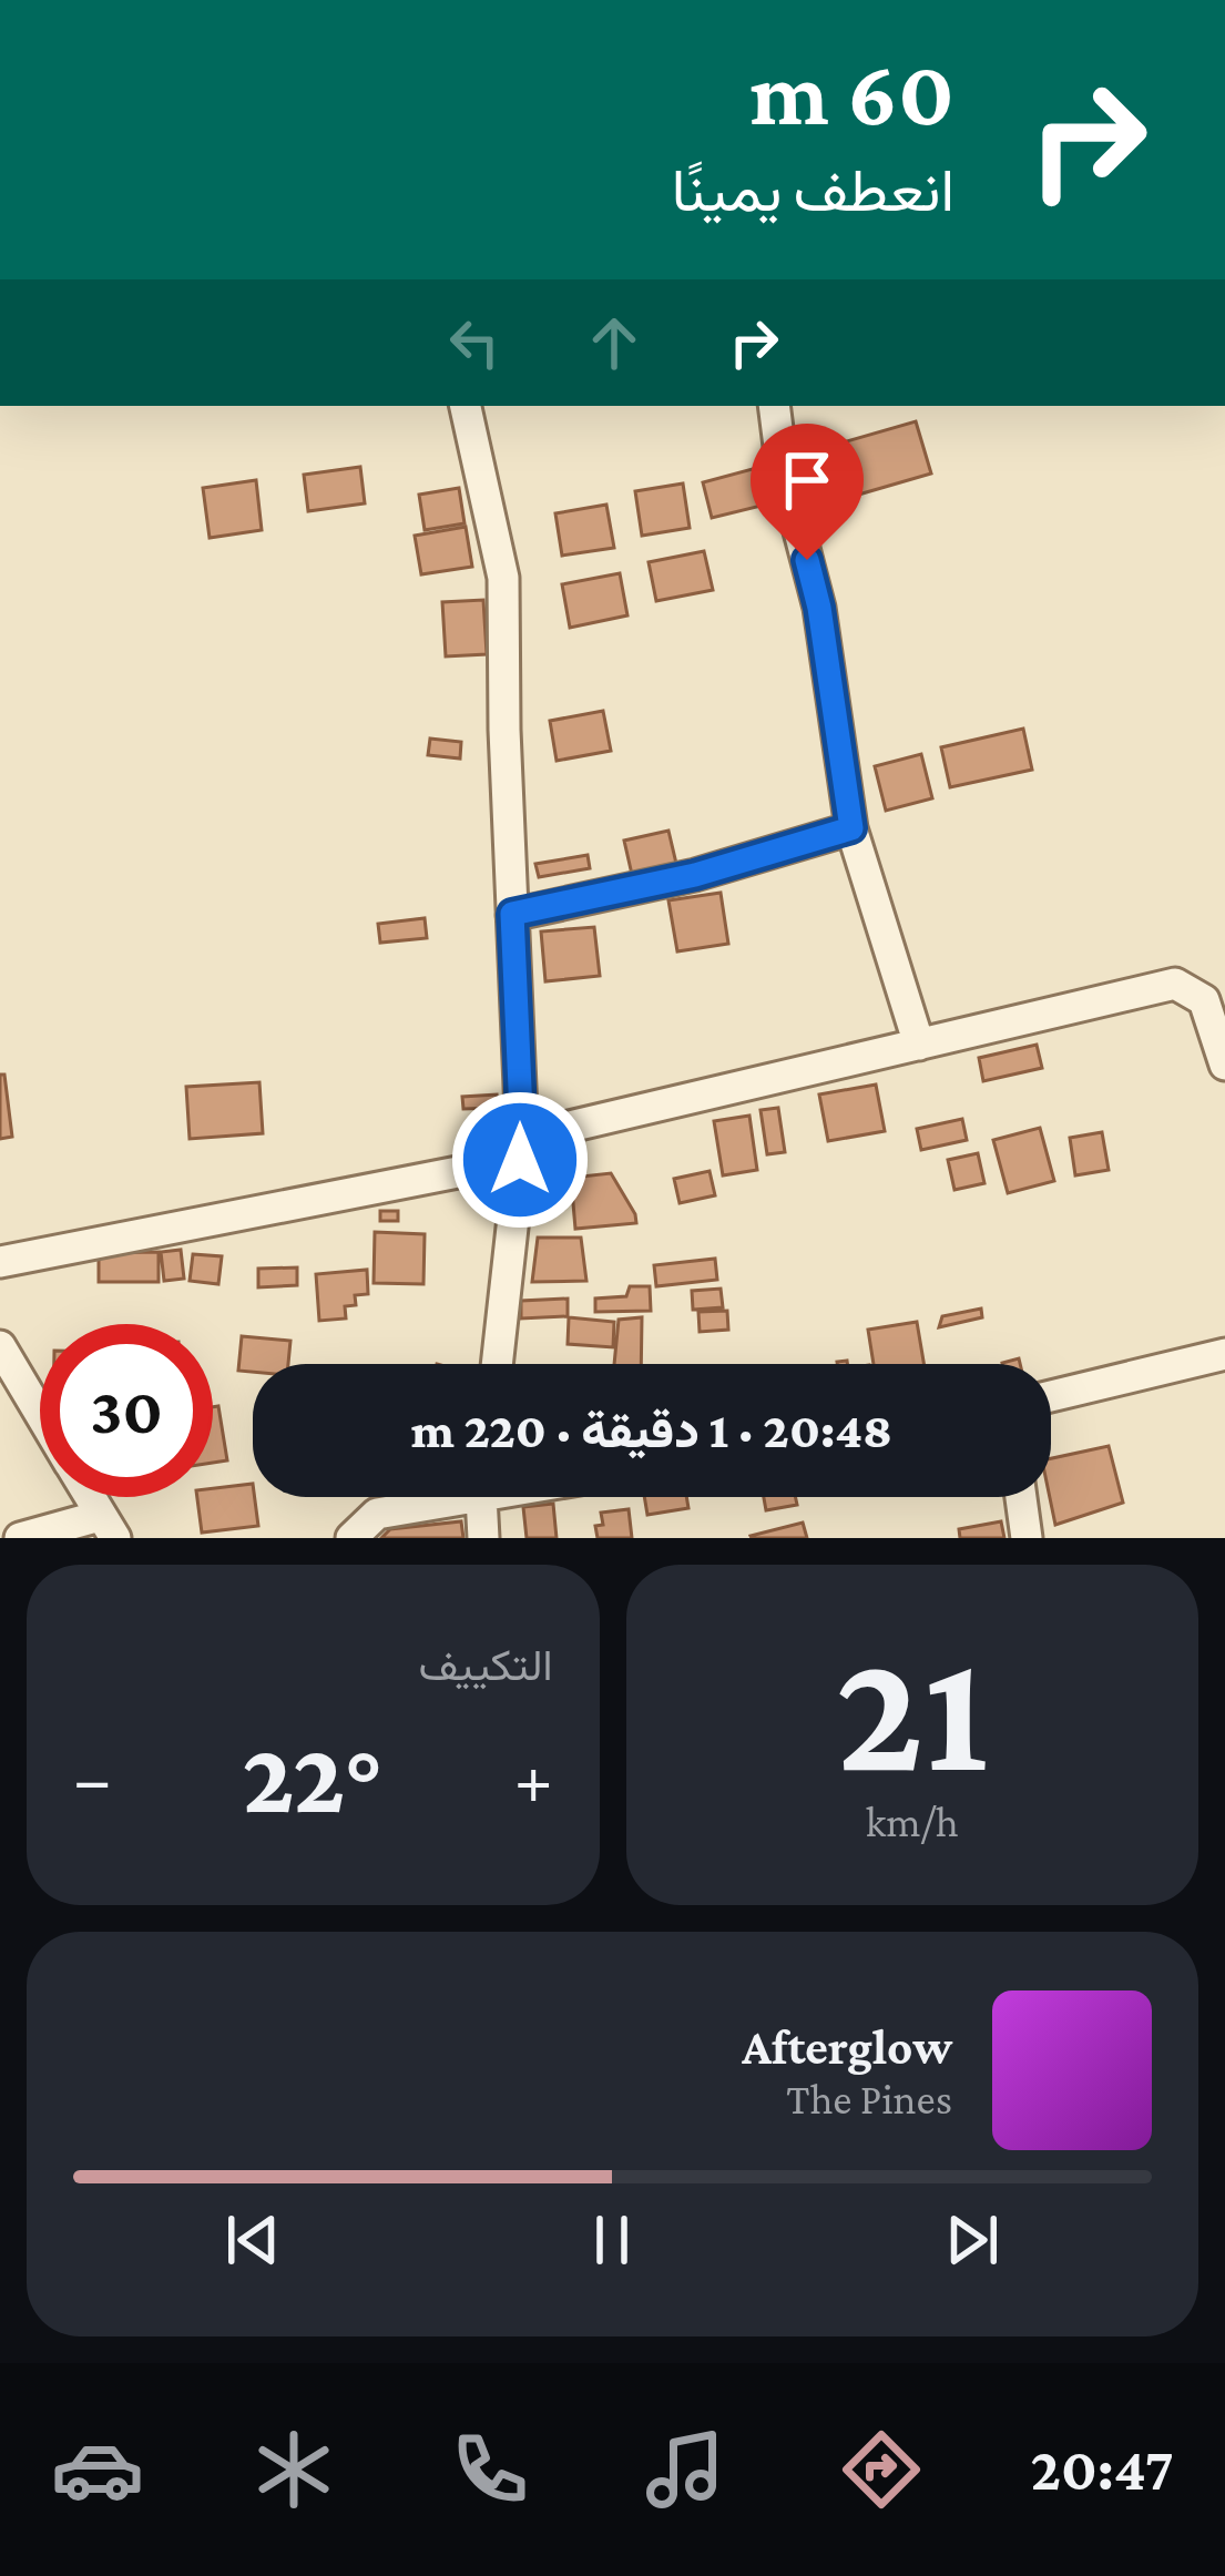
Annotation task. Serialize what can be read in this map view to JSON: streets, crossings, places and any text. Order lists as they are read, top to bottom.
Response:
{
  "page": {
    "turn": ["60 m", "انعطف يمينًا"],
    "limit": "30",
    "trip": "20:48 · 1 دقيقة · 220 m",
    "tile": [
      ["21", "km/h"],
      "التكييف"
    ],
    "heat": ["−", "22°", "+"],
    "song": ["Afterglow", "The Pines"],
    "tabs": "20:47"
  }
}
